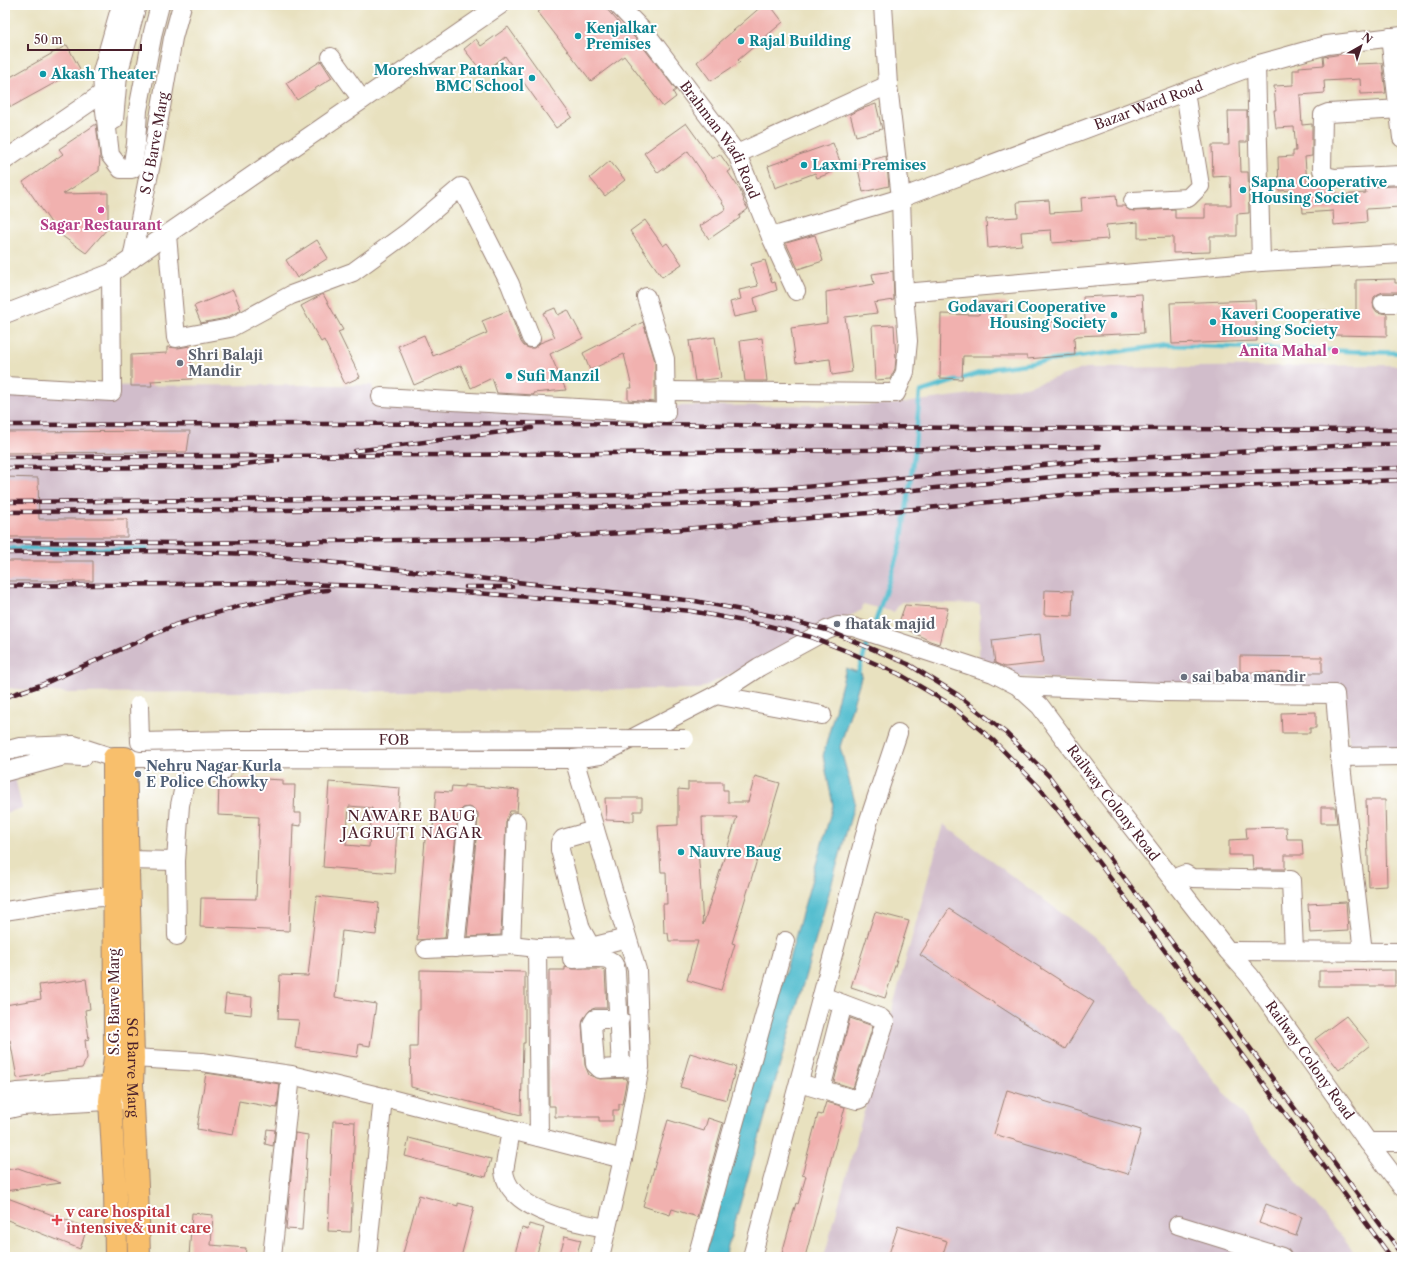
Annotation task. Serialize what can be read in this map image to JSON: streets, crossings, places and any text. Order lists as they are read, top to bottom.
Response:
{
  "streets": {
    "main road": ["S.G. Barve Marg", "SG Barve Marg"],
    "street": [
      "Bazar Ward Road",
      "Brahman Wadi Road",
      "S G Barve Marg",
      "FOB",
      "Railway Colony Road"
    ]
  },
  "crossings": [
    ["Bazar Ward Road", "Brahman Wadi Road"],
    ["Railway Colony Road", "S.G. Barve Marg"],
    ["Railway Colony Road", "SG Barve Marg"],
    ["S.G. Barve Marg", "SG Barve Marg"]
  ],
  "districts": ["NAWARE BAUG JAGRUTI NAGAR"],
  "places": {
    "other": [
      "Kenjalkar Premises",
      "Rajal Building",
      "Akash Theater",
      "Moreshwar Patankar BMC School",
      "Laxmi Premises",
      "Sapna Cooperative Housing Societ",
      "Sagar Restaurant",
      "Godavari Cooperative Housing Society",
      "Kaveri Cooperative Housing Society",
      "Anita Mahal",
      "Shri Balaji Mandir",
      "Sufi Manzil",
      "fhatak majid",
      "sai baba mandir",
      "Nehru Nagar Kurla E Police Chowky",
      "Nauvre Baug"
    ],
    "health": ["v care hospital intensive& unit care"]
  },
  "scale_bar": "50 m",
  "north": "top right"
}
